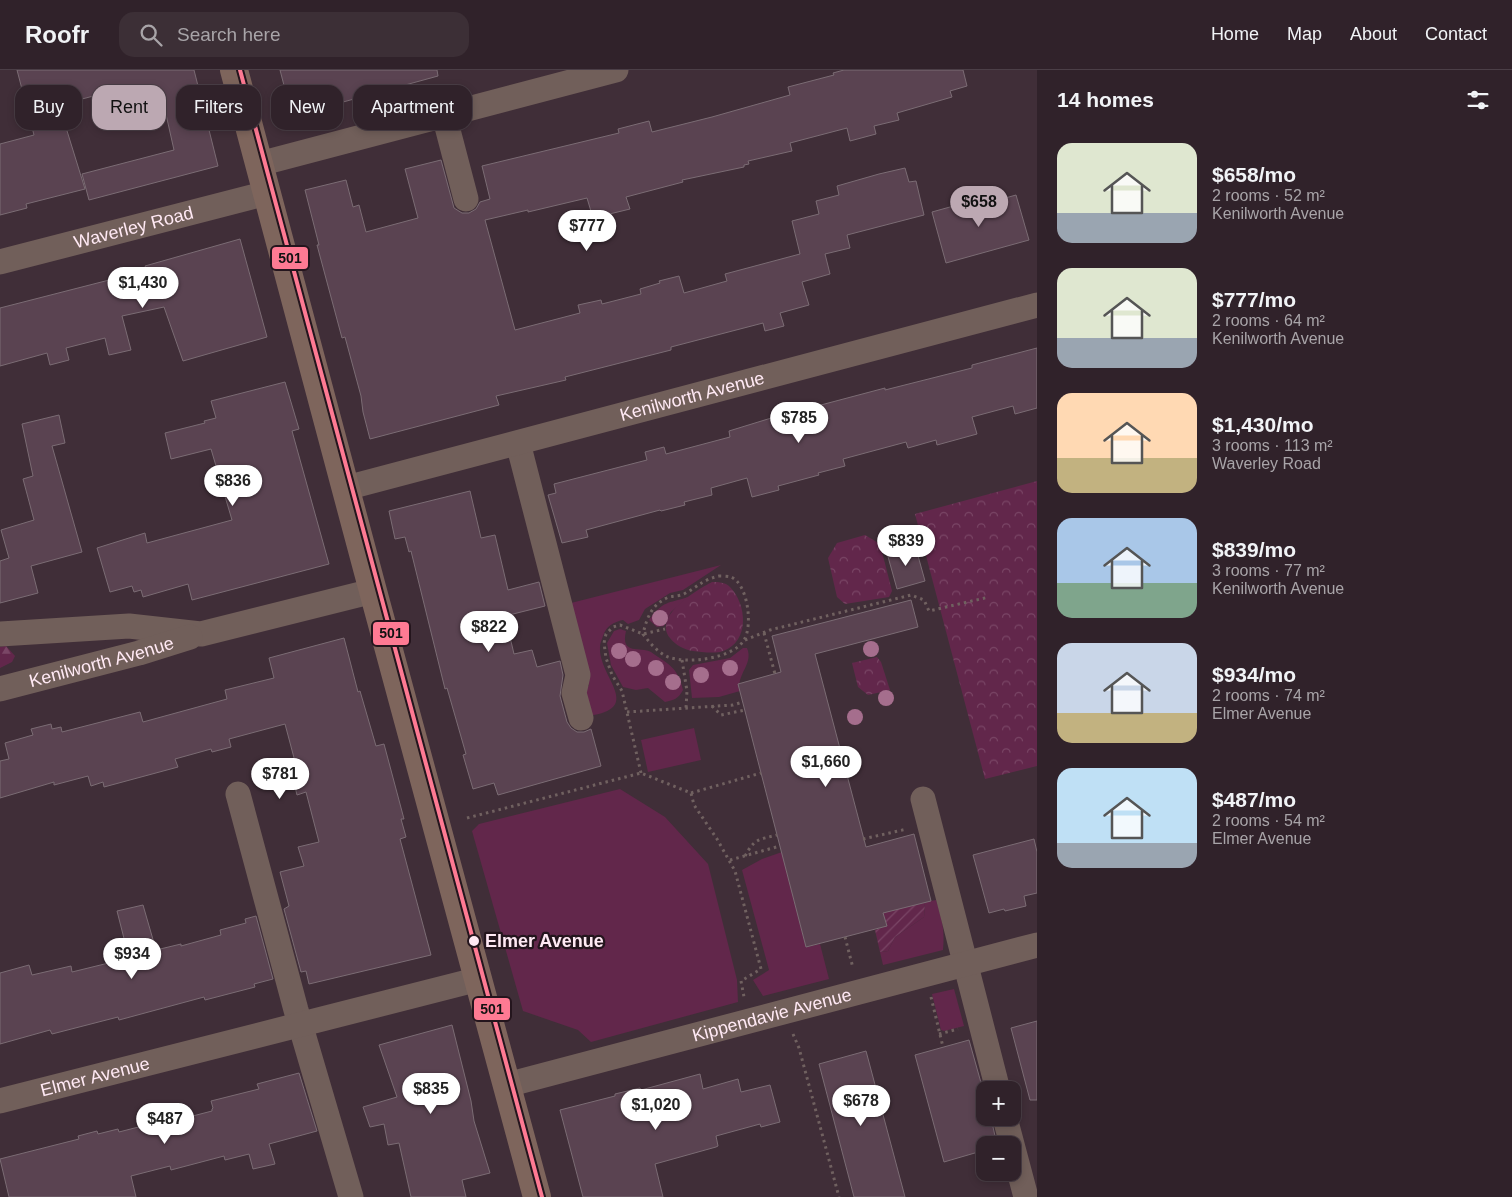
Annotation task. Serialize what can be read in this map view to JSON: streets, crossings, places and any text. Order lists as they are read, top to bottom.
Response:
{
  "streets": {
    "street": [
      "Waverley Road",
      "Kenilworth Avenue",
      "Kippendavie Avenue",
      "Elmer Avenue"
    ]
  },
  "places": ["Elmer Avenue"],
  "lines": ["transit line 501"],
  "page": {
    "header": "Roofr",
    "search": "Search here",
    "nav": [
      "Home",
      "Map",
      "About",
      "Contact"
    ],
    "heading": "14 homes",
    "chip": [
      "Buy",
      "Rent",
      "Filters",
      "New",
      "Apartment"
    ],
    "list": [
      {
        "name": "$658/mo",
        "note": "2 rooms · 52 m² · Kenilworth Avenue"
      },
      {
        "name": "$777/mo",
        "note": "2 rooms · 64 m² · Kenilworth Avenue"
      },
      {
        "name": "$1,430/mo",
        "note": "3 rooms · 113 m² · Waverley Road"
      },
      {
        "name": "$839/mo",
        "note": "3 rooms · 77 m² · Kenilworth Avenue"
      },
      {
        "name": "$934/mo",
        "note": "2 rooms · 74 m² · Elmer Avenue"
      },
      {
        "name": "$487/mo",
        "note": "2 rooms · 54 m² · Elmer Avenue"
      }
    ],
    "price": [
      "$658",
      "$777",
      "$1,430",
      "$785",
      "$836",
      "$839",
      "$822",
      "$1,660",
      "$781",
      "$934",
      "$835",
      "$678",
      "$1,020",
      "$487"
    ],
    "map_buttons": ["+", "−"]
  }
}
